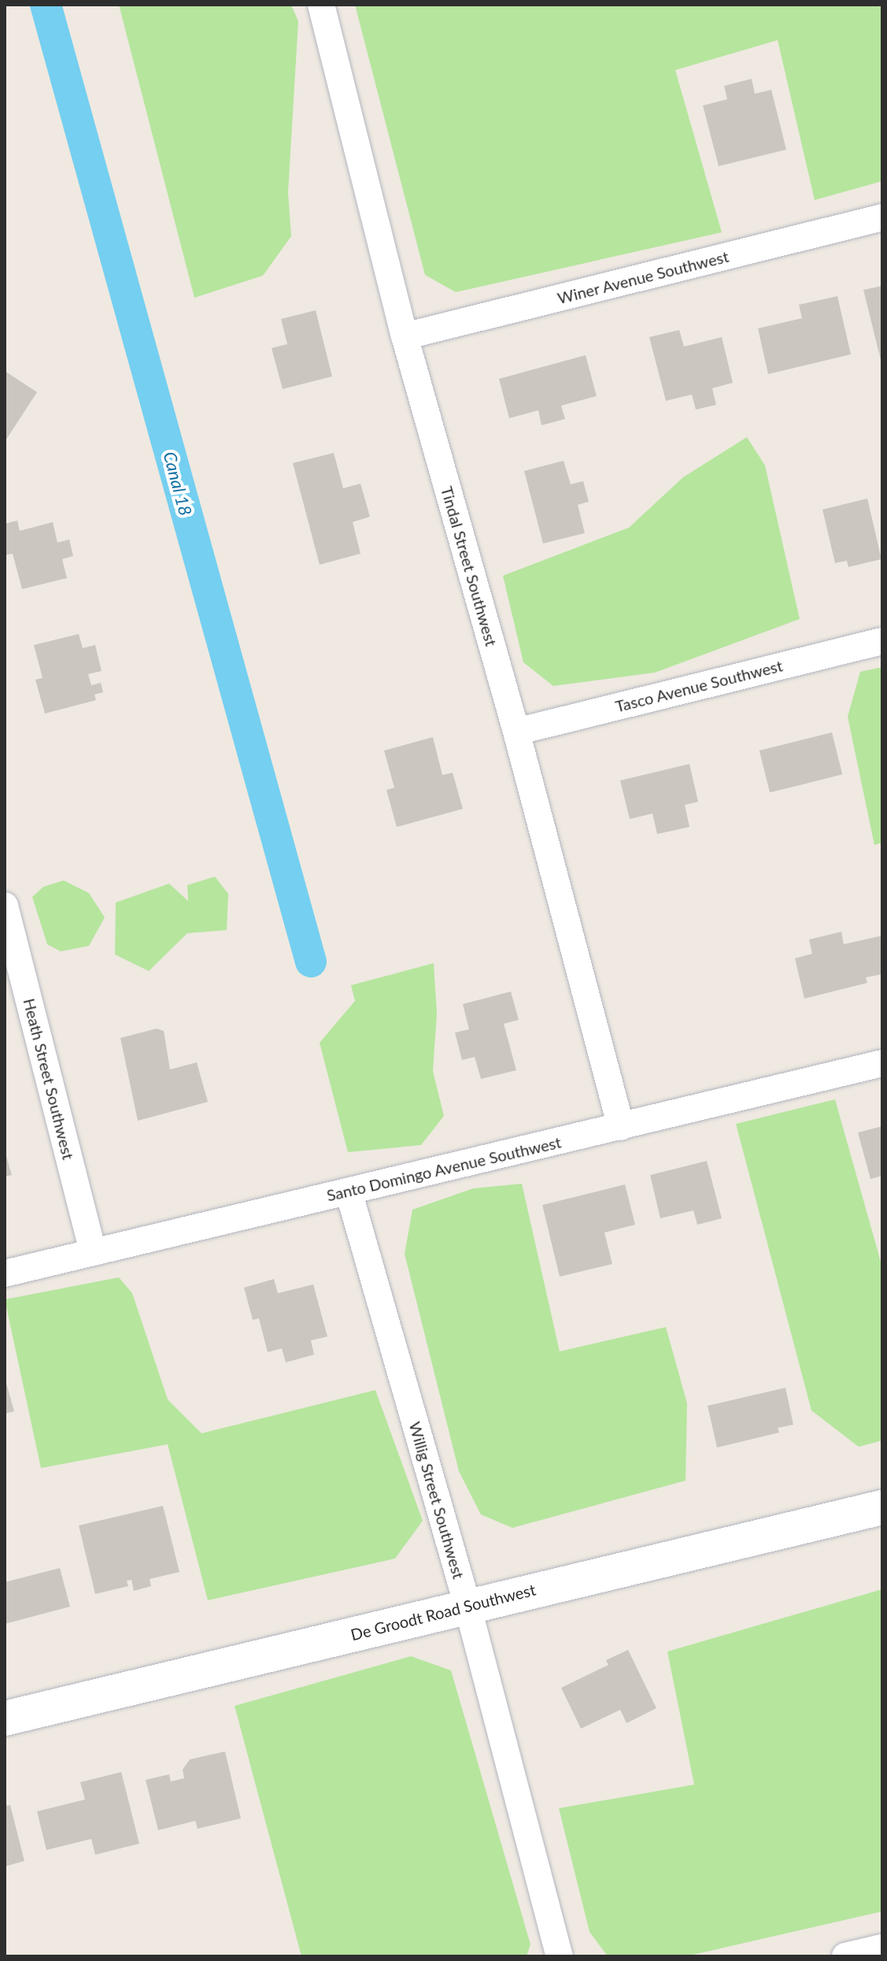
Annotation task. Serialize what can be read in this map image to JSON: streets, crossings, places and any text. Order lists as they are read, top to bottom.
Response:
{
  "streets": {
    "street": [
      "Winer Avenue Southwest",
      "Tindal Street Southwest",
      "Tasco Avenue Southwest",
      "Heath Street Southwest",
      "Santo Domingo Avenue Southwest",
      "Willig Street Southwest",
      "De Groodt Road Southwest"
    ]
  },
  "crossings": [
    ["Winer Avenue Southwest", "Tindal Street Southwest"],
    ["Tindal Street Southwest", "Tasco Avenue Southwest"],
    ["Tindal Street Southwest", "Santo Domingo Avenue Southwest"],
    ["Heath Street Southwest", "Santo Domingo Avenue Southwest"],
    ["Santo Domingo Avenue Southwest", "Willig Street Southwest"],
    ["Willig Street Southwest", "De Groodt Road Southwest"]
  ],
  "water": ["Canal 18"]
}
